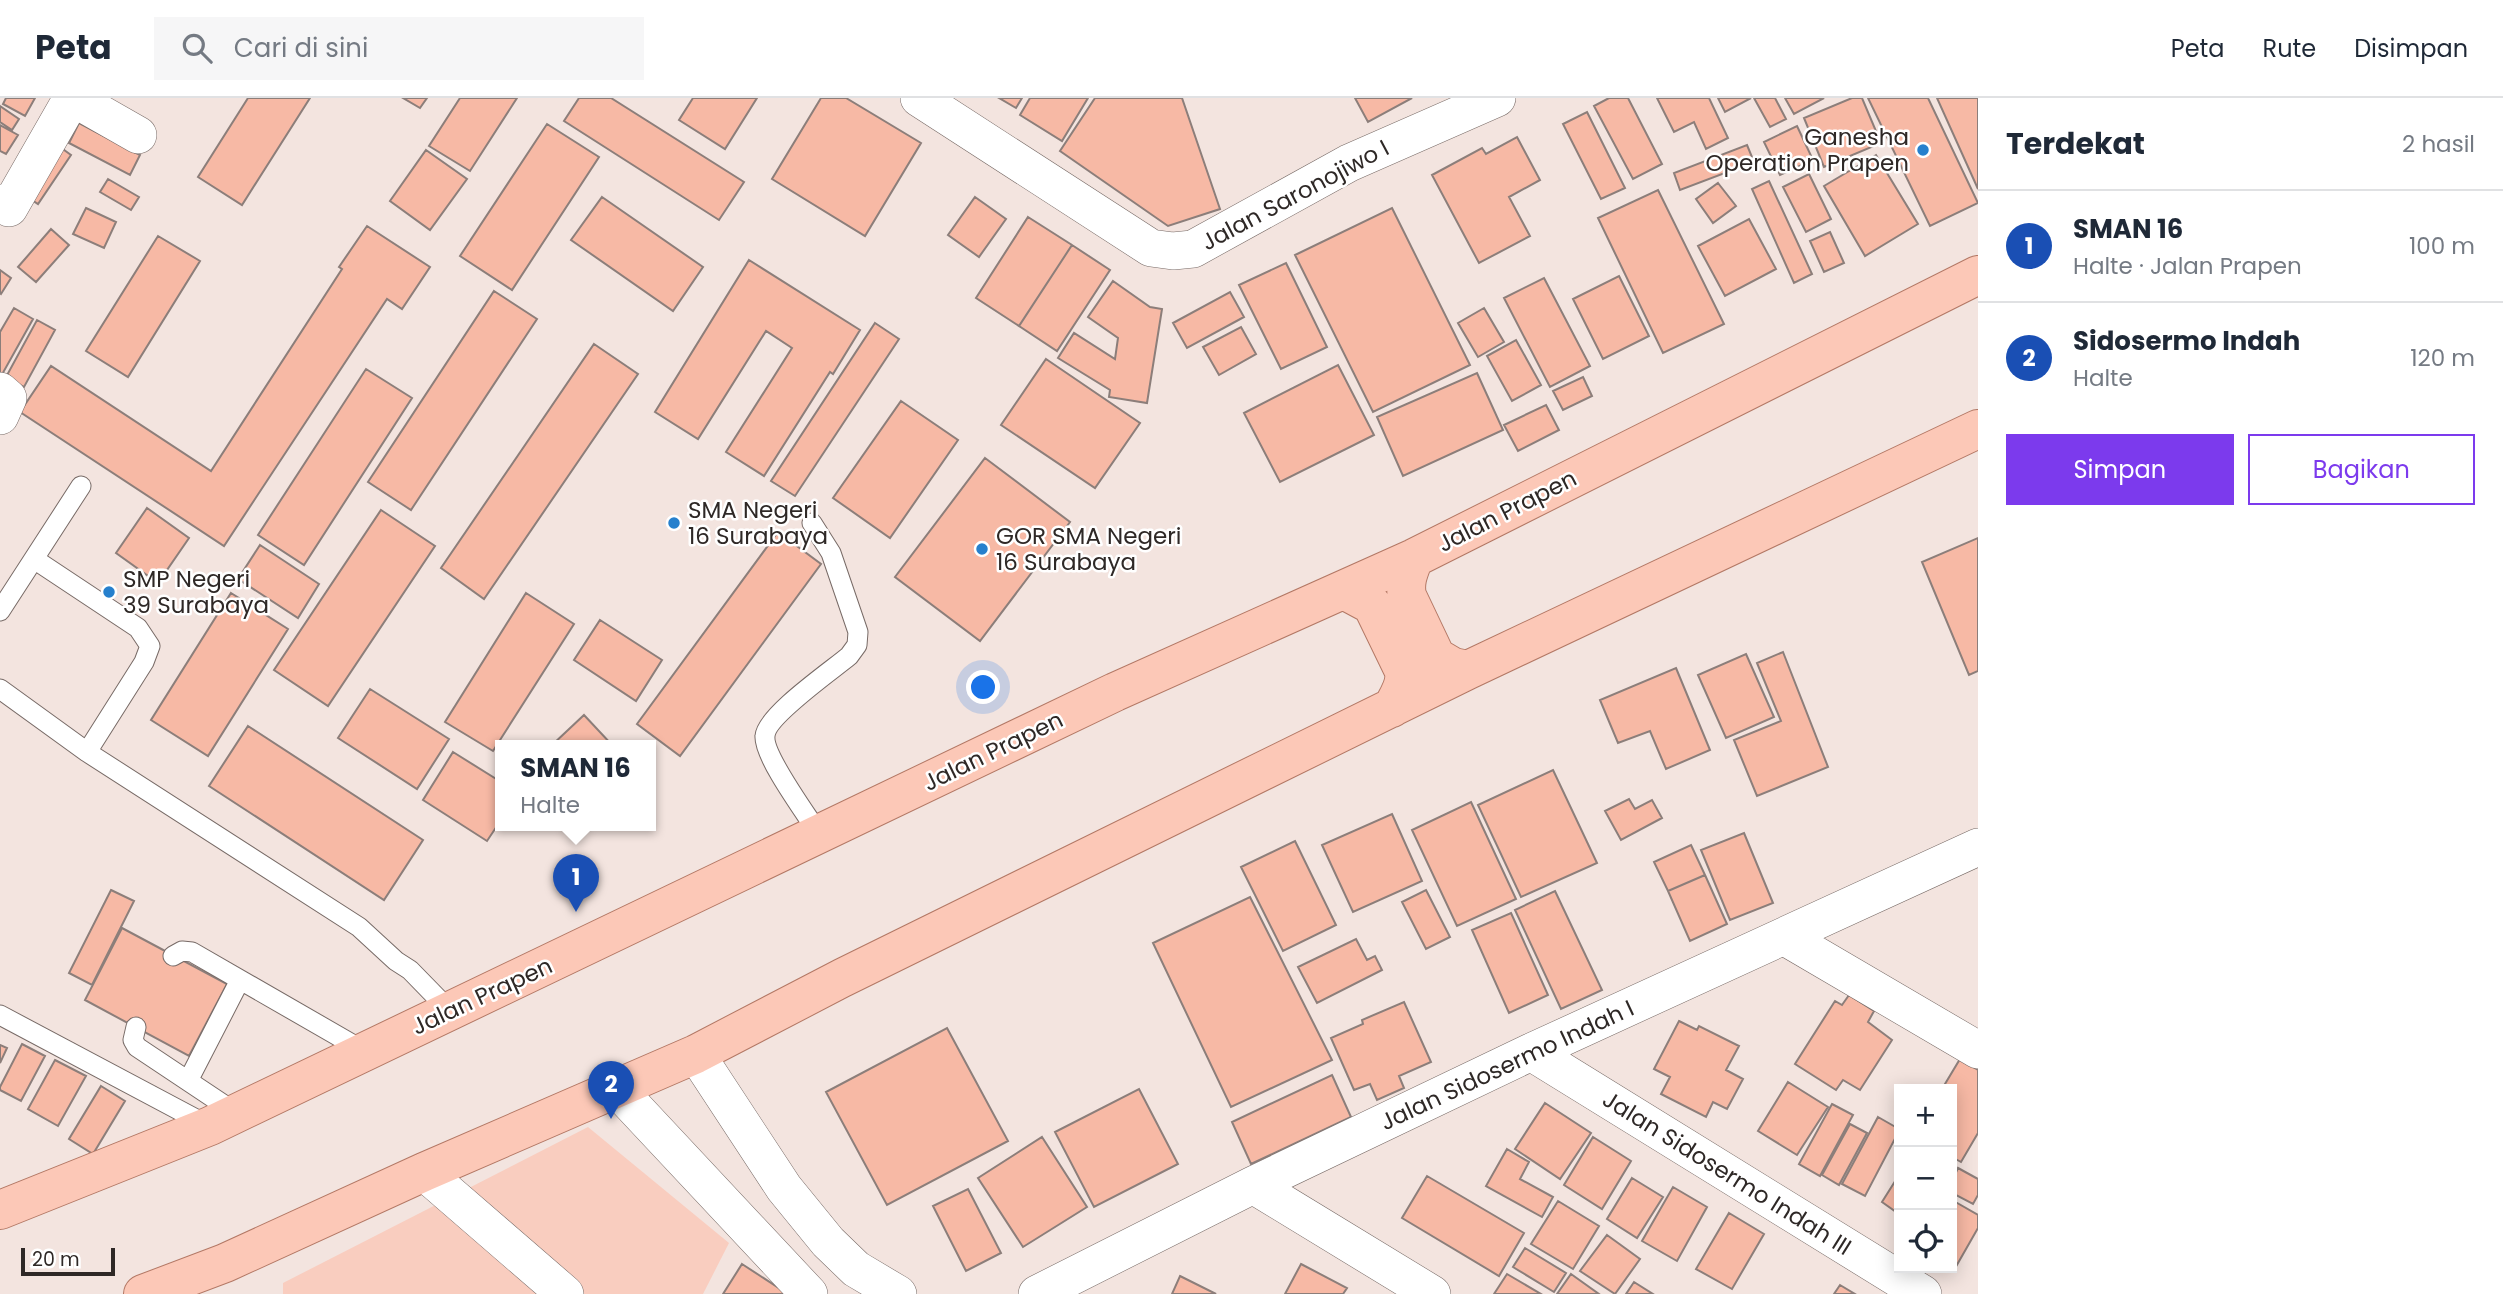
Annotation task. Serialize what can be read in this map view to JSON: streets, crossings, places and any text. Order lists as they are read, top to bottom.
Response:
{
  "streets": {
    "main road": ["Jalan Prapen"],
    "street": ["Jalan Saronojiwo I", "Jalan Sidosermo Indah I", "Jalan Sidosermo Indah III"]
  },
  "crossings": [
    ["Jalan Sidosermo Indah I", "Jalan Sidosermo Indah III"]
  ],
  "places": [
    "Ganesha Operation Prapen",
    "SMA Negeri 16 Surabaya",
    "GOR SMA Negeri 16 Surabaya",
    "SMP Negeri 39 Surabaya"
  ],
  "scale_bar": "20 m",
  "page": {
    "header": "Peta",
    "search": "Cari di sini",
    "nav": ["Peta", "Rute", "Disimpan"],
    "heading": ["Terdekat", "2 hasil"],
    "list": [
      {
        "mark": "1",
        "name": "SMAN 16",
        "note": "Halte · Jalan Prapen",
        "value": "100 m"
      },
      {
        "mark": "2",
        "name": "Sidosermo Indah",
        "note": "Halte",
        "value": "120 m"
      }
    ],
    "buttons": ["Simpan", "Bagikan"],
    "popup": ["SMAN 16", "Halte"],
    "pins": ["1", "2"],
    "map_buttons": ["+", "−"],
    "scale": "20 m"
  }
}
